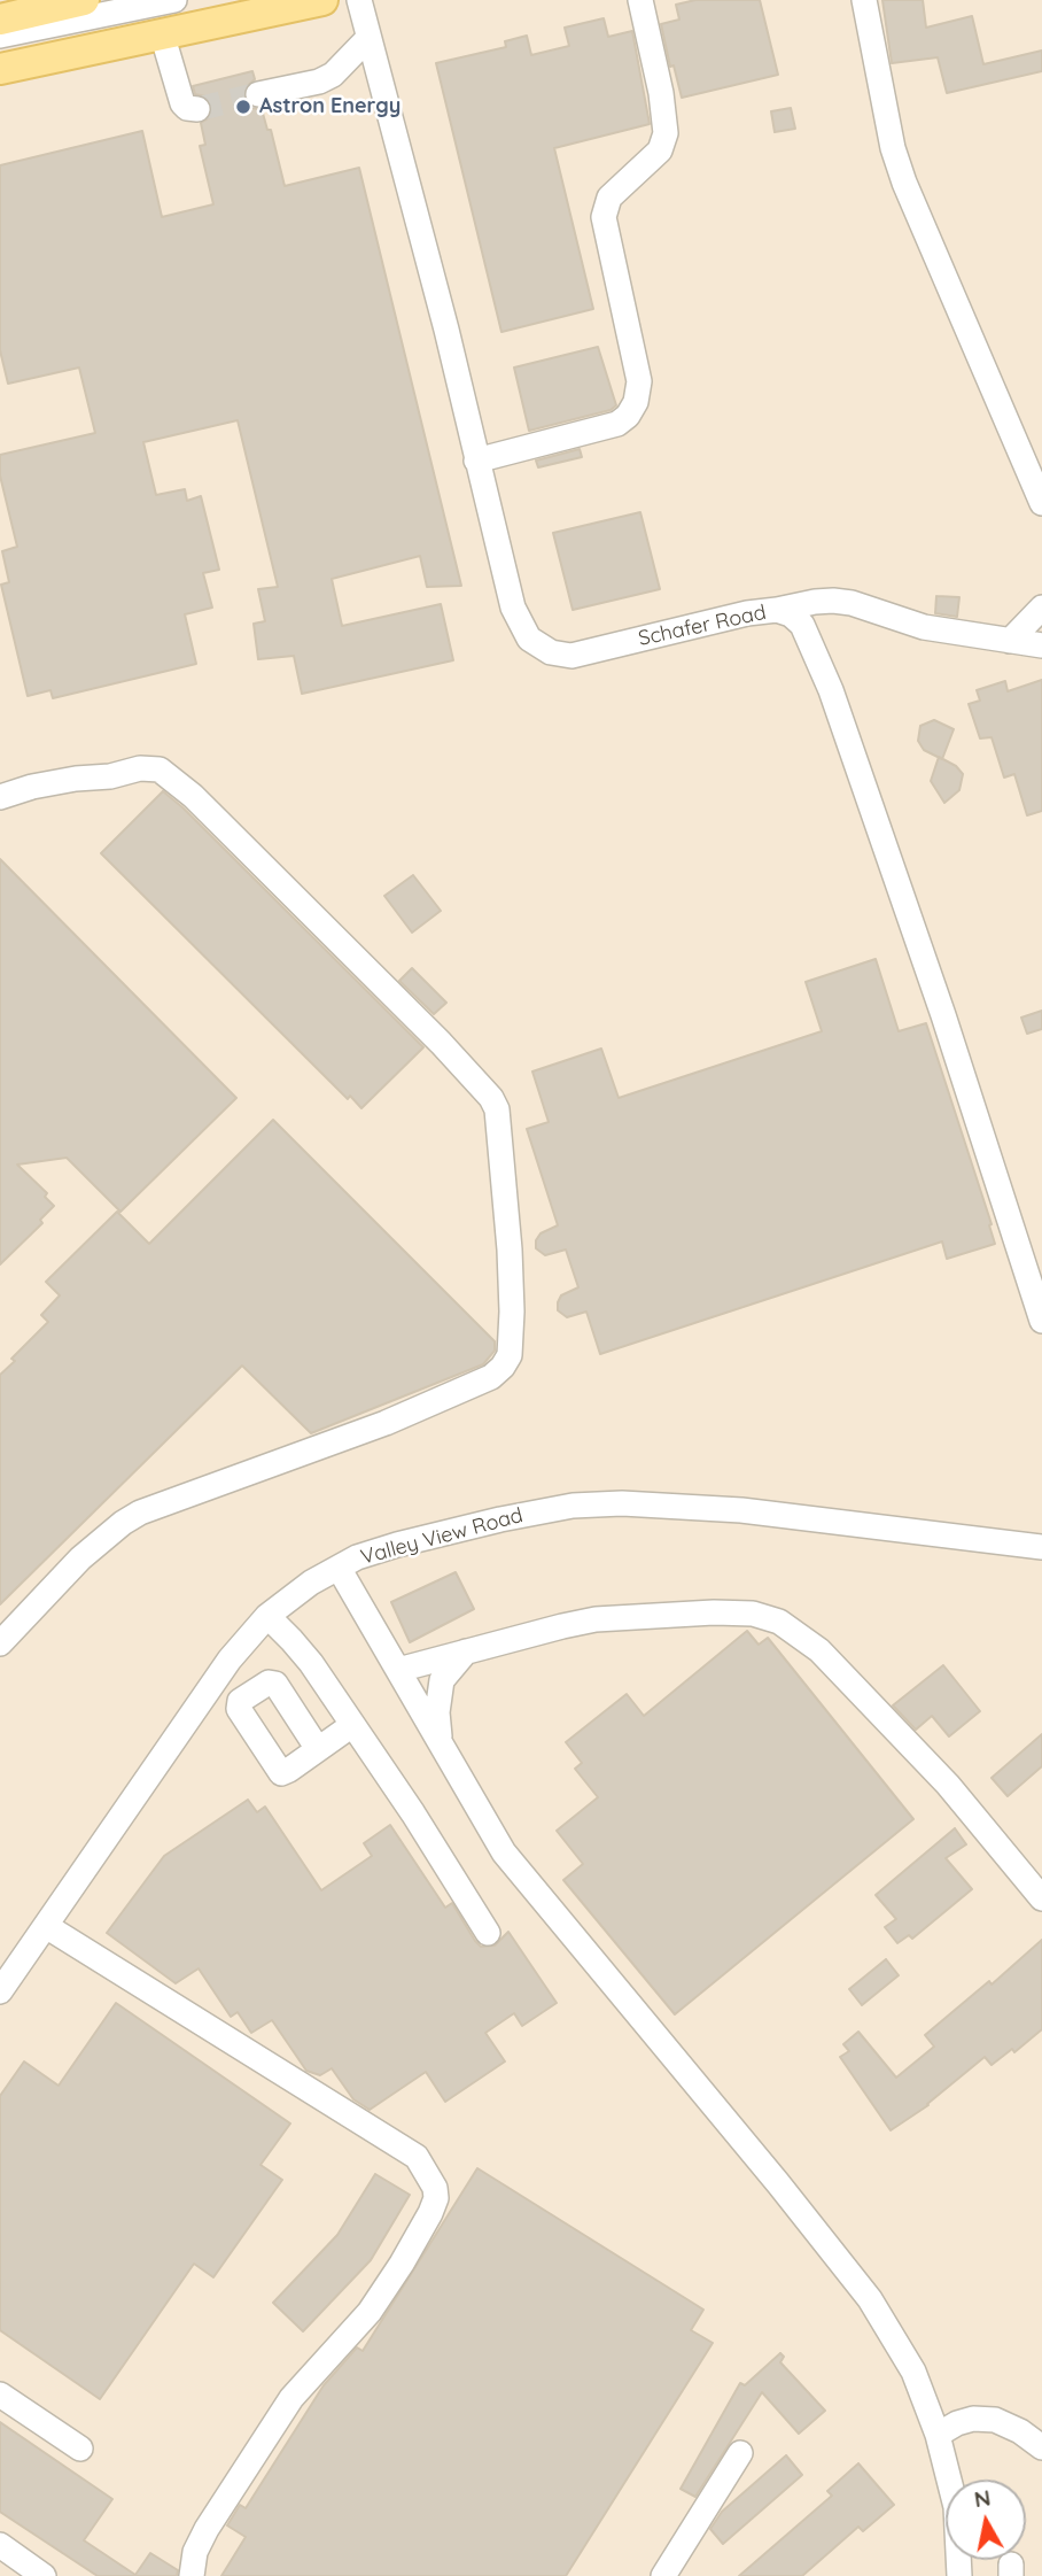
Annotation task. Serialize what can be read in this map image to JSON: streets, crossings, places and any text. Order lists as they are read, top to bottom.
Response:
{
  "streets": {
    "street": ["Schafer Road", "Valley View Road"]
  },
  "places": ["Astron Energy"],
  "north": "top"
}
